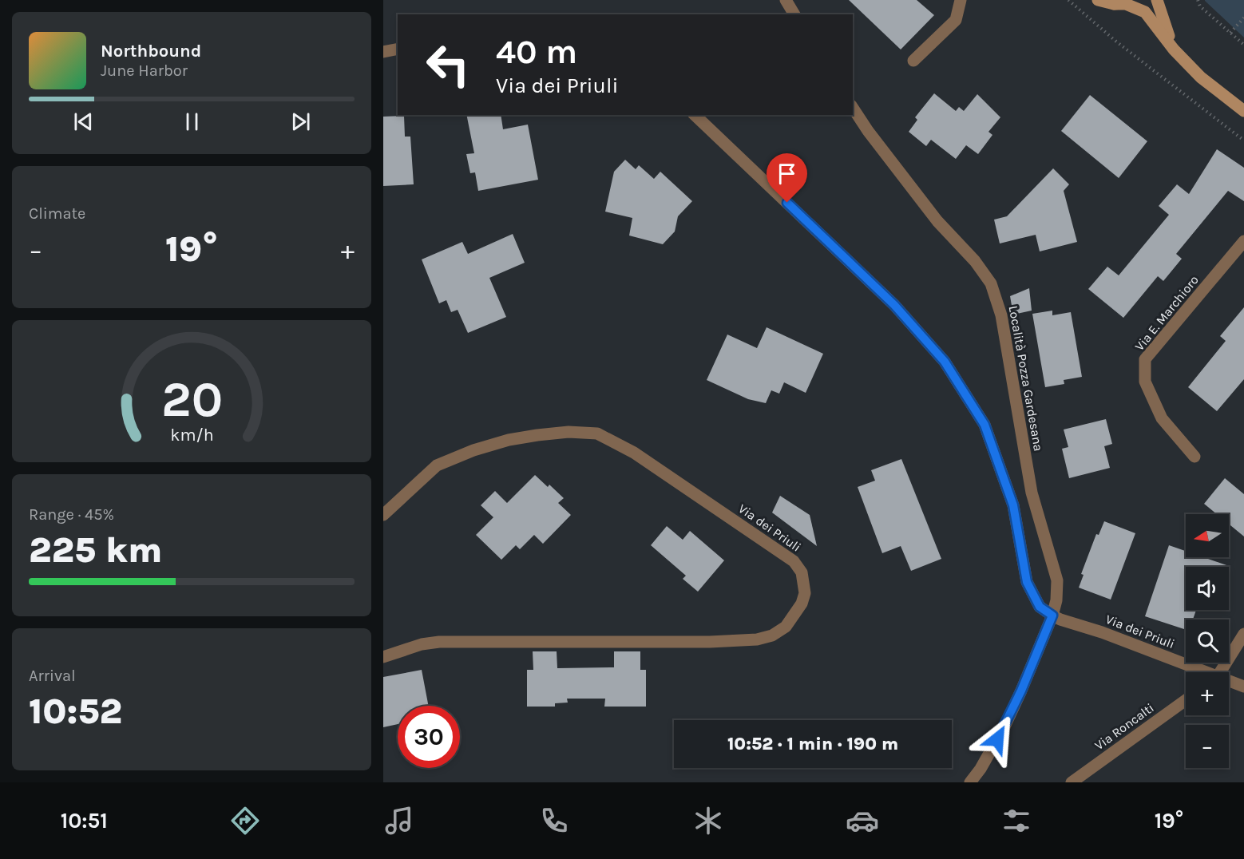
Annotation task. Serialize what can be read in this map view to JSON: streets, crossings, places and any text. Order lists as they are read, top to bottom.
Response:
{
  "streets": {
    "street": [
      "Via E. Marchioro",
      "Località Pozza Gardesana",
      "Via dei Priuli",
      "Via Roncalti"
    ]
  },
  "crossings": [
    ["Località Pozza Gardesana", "Via dei Priuli"]
  ],
  "north": "left",
  "page": {
    "turn": ["40 m", "Via dei Priuli"],
    "song": ["Northbound", "June Harbor"],
    "tile": [
      "Climate",
      ["Range · 45%", "225 km"],
      ["Arrival", "10:52"]
    ],
    "heat": ["−", "19°", "+"],
    "map_buttons": ["+", "−"],
    "limit": "30",
    "trip": "10:52 · 1 min · 190 m",
    "tabs": ["10:51", "19°"],
    "gauge": ["20", "km/h"]
  }
}
